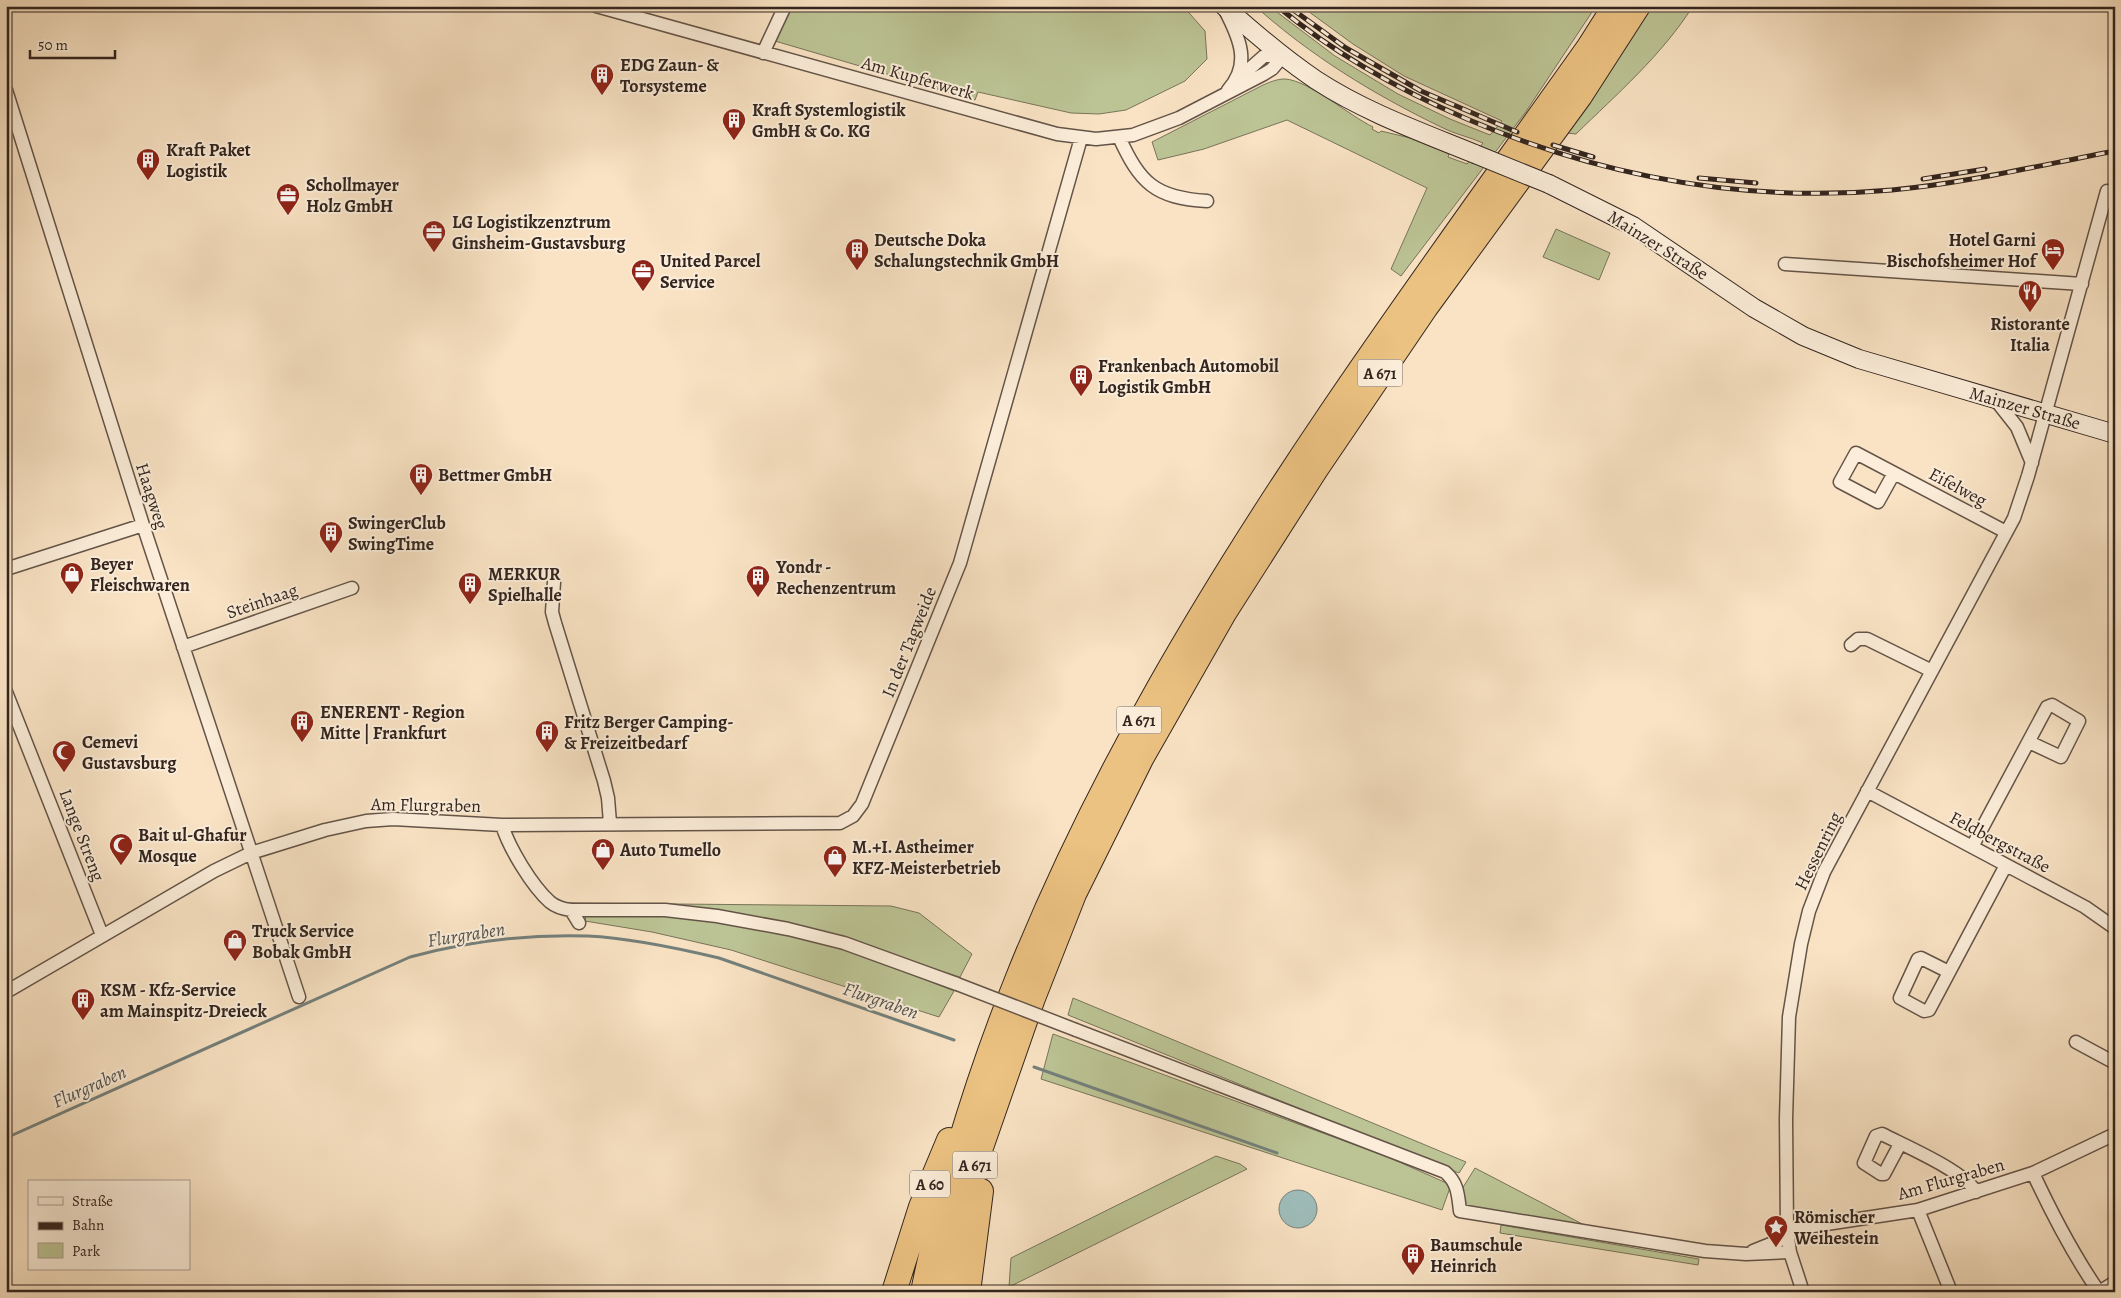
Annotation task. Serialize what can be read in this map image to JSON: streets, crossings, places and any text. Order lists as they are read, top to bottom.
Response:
{
  "streets": {
    "highway": ["A 671", "A 60"],
    "main road": ["Mainzer Straße"],
    "street": [
      "Am Kupferwerk",
      "Eifelweg",
      "Haagweg",
      "Steinhaag",
      "In der Tagweide",
      "Am Flurgraben",
      "Lange Streng",
      "Feldbergstraße",
      "Hessenring"
    ]
  },
  "crossings": [
    ["Am Kupferwerk", "Mainzer Straße"],
    ["Am Kupferwerk", "In der Tagweide"],
    ["Mainzer Straße", "Hessenring"],
    ["A 671", "A 60"],
    ["Eifelweg", "Hessenring"],
    ["Haagweg", "Steinhaag"],
    ["Haagweg", "Am Flurgraben"],
    ["In der Tagweide", "Am Flurgraben"],
    ["Am Flurgraben", "Lange Streng"],
    ["Am Flurgraben", "Hessenring"],
    ["Feldbergstraße", "Hessenring"]
  ],
  "water": ["Flurgraben"],
  "places": {
    "building": [
      "EDG Zaun- & Torsysteme",
      "Kraft Systemlogistik GmbH & Co. KG",
      "Kraft Paket Logistik",
      "Deutsche Doka Schalungstechnik GmbH",
      "Frankenbach Automobil Logistik GmbH",
      "Bettmer GmbH",
      "SwingerClub SwingTime",
      "Yondr - Rechenzentrum",
      "MERKUR Spielhalle",
      "ENERENT - Region Mitte | Frankfurt",
      "Fritz Berger Camping- & Freizeitbedarf",
      "KSM - Kfz-Service am Mainspitz-Dreieck",
      "Baumschule Heinrich"
    ],
    "office": ["Schollmayer Holz GmbH", "LG Logistikzenztrum Ginsheim-Gustavsburg", "United Parcel Service"],
    "hotel": ["Hotel Garni Bischofsheimer Hof"],
    "restaurant": ["Ristorante Italia"],
    "shop": [
      "Beyer Fleischwaren",
      "Auto Tumello",
      "M.+I. Astheimer KFZ-Meisterbetrieb",
      "Truck Service Bobak GmbH"
    ],
    "mosque": ["Cemevi Gustavsburg", "Bait ul-Ghafur Mosque"],
    "place": ["Römischer Weihestein"]
  },
  "legend": ["Straße", "Bahn", "Park"],
  "scale_bar": "50 m"
}
